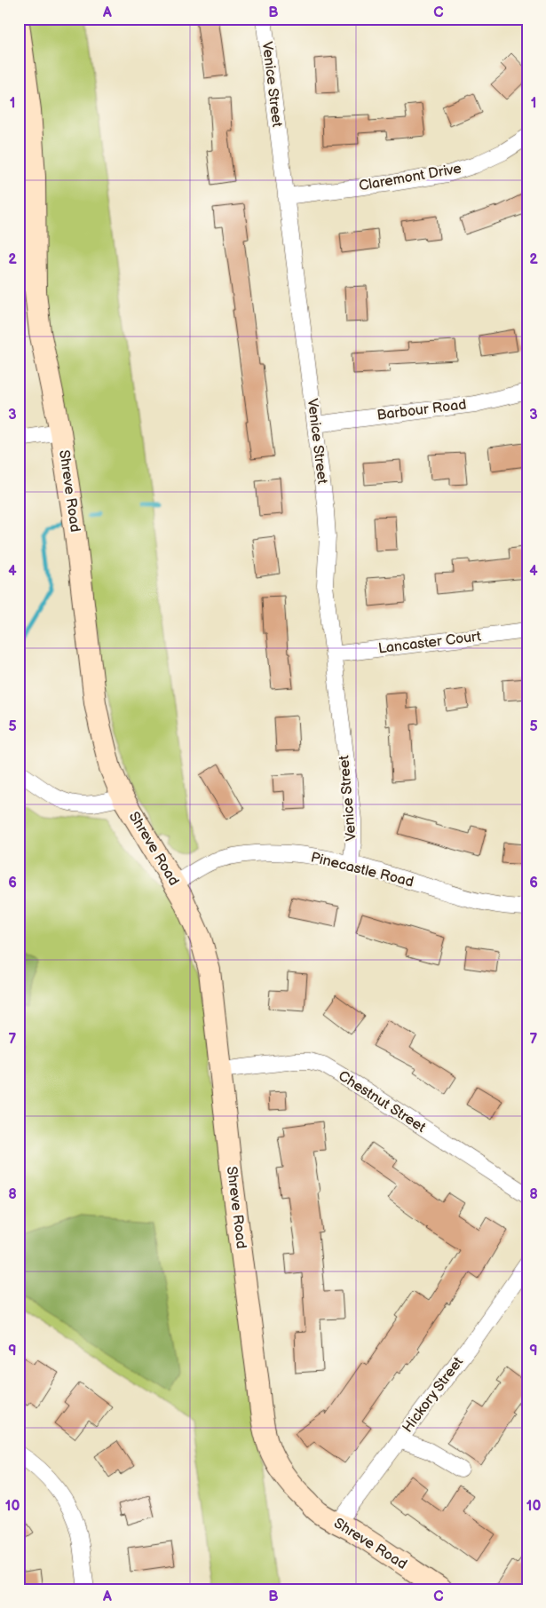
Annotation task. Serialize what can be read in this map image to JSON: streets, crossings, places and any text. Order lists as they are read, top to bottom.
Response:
{
  "streets": {
    "main road": ["Shreve Road"],
    "street": [
      "Venice Street",
      "Claremont Drive",
      "Barbour Road",
      "Lancaster Court",
      "Pinecastle Road",
      "Chestnut Street",
      "Hickory Street"
    ]
  },
  "crossings": [
    ["Venice Street", "Claremont Drive"],
    ["Venice Street", "Barbour Road"],
    ["Venice Street", "Lancaster Court"],
    ["Venice Street", "Pinecastle Road"],
    ["Shreve Road", "Pinecastle Road"],
    ["Shreve Road", "Chestnut Street"],
    ["Shreve Road", "Hickory Street"]
  ],
  "grid": {
    "columns": ["A", "B", "C"],
    "rows": [
      "1",
      "2",
      "3",
      "4",
      "5",
      "6",
      "7",
      "8",
      "9",
      "10"
    ]
  }
}
